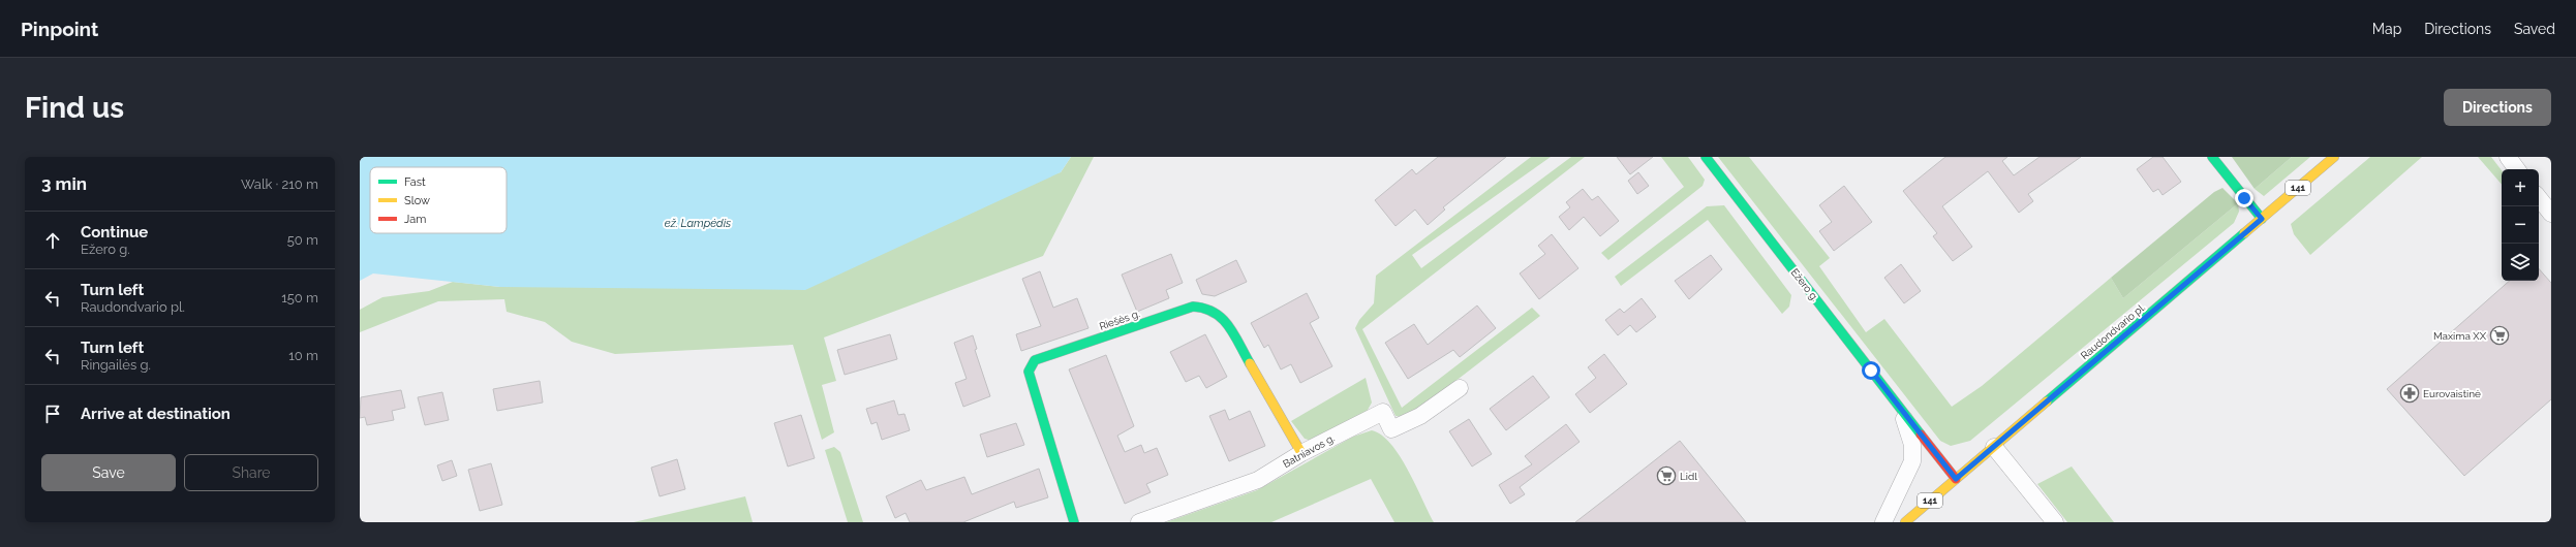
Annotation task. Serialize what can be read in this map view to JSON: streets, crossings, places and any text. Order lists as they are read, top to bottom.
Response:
{
  "streets": {
    "street": [
      "141",
      "Ežero g.",
      "Riešės g.",
      "Raudondvario pl.",
      "Batniavos g."
    ]
  },
  "crossings": [
    ["Ežero g.", "Raudondvario pl."],
    ["Riešės g.", "Batniavos g."]
  ],
  "water": ["ež. Lampėdis"],
  "places": {
    "supermarket": ["Maxima XX", "Lidl"],
    "pharmacy": ["Eurovaistinė"]
  },
  "legend": ["Fast", "Slow", "Jam"],
  "page": {
    "header": "Pinpoint",
    "nav": ["Map", "Directions", "Saved"],
    "buttons": [
      "Directions",
      ["Save", "Share"]
    ],
    "title": "Find us",
    "heading": ["3 min", "Walk · 210 m"],
    "map_buttons": ["+", "−"],
    "list": [
      ["Continue", "Ežero g.", "50 m"],
      ["Turn left", "Raudondvario pl.", "150 m"],
      ["Turn left", "Ringailės g.", "10 m"],
      "Arrive at destination"
    ]
  }
}
